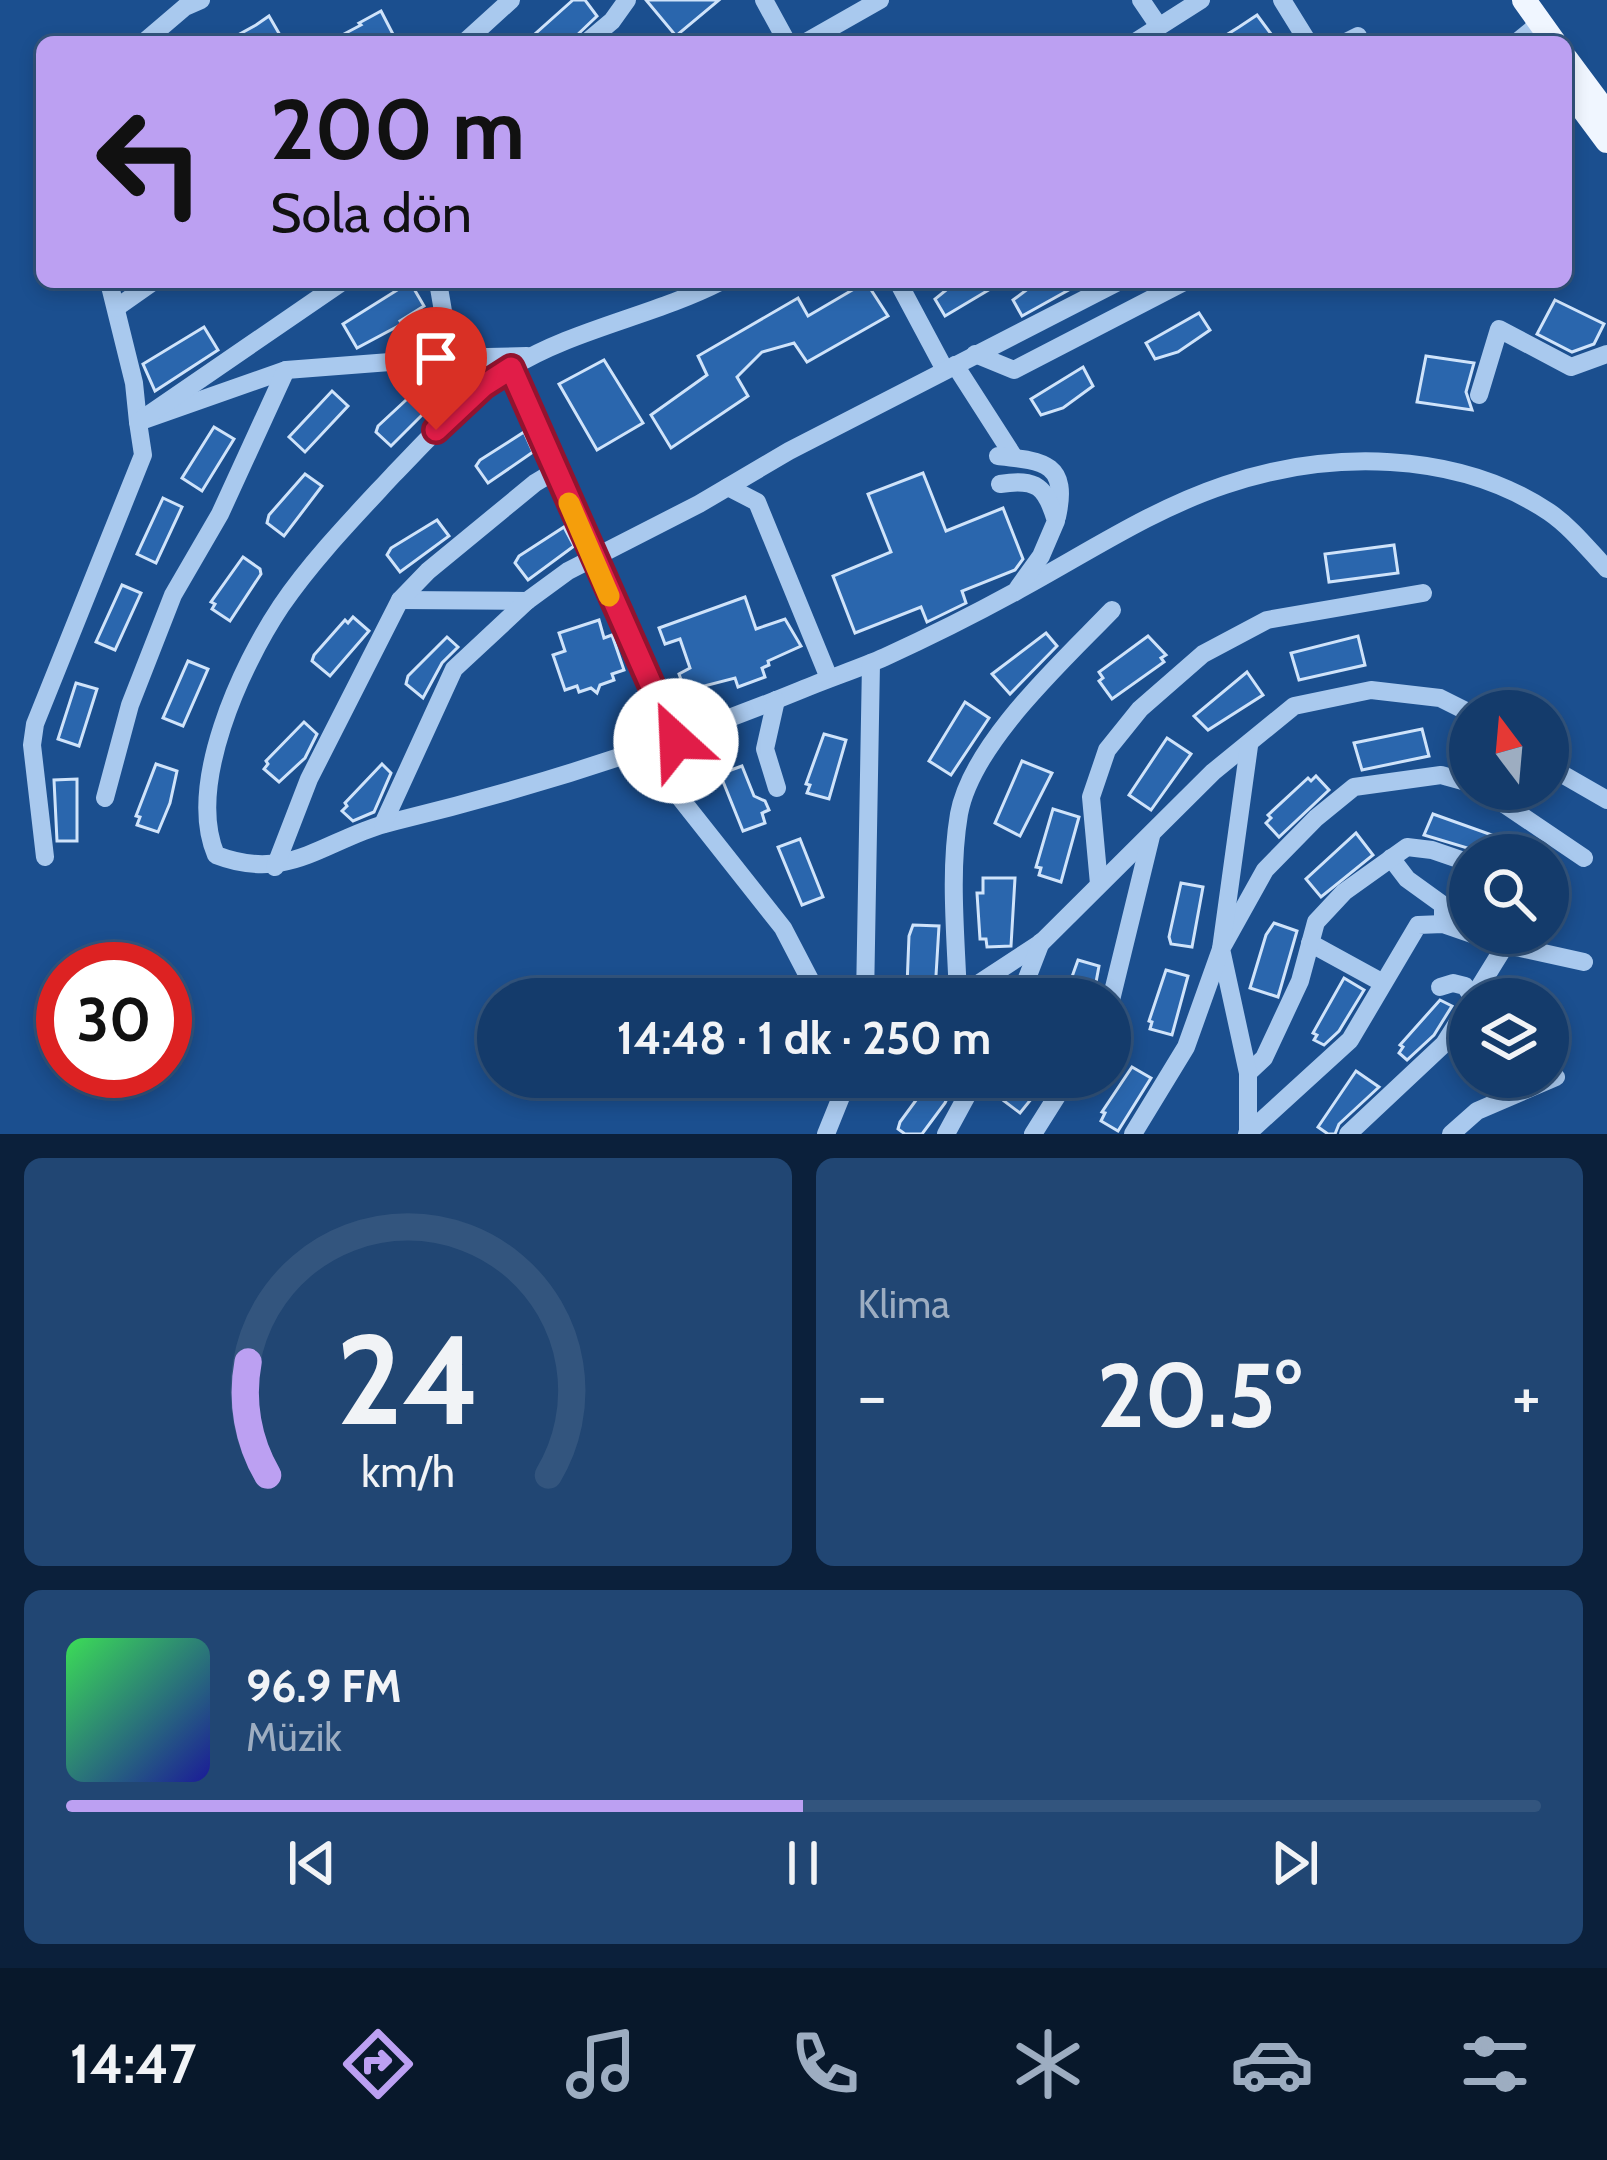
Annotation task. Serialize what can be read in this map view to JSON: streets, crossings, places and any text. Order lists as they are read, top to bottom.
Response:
{
  "north": "top",
  "page": {
    "turn": ["200 m", "Sola dön"],
    "limit": "30",
    "trip": "14:48 · 1 dk · 250 m",
    "tile": "Klima",
    "heat": ["−", "20.5°", "+"],
    "song": ["96.9 FM", "Müzik"],
    "tabs": "14:47",
    "gauge": ["24", "km/h"]
  }
}
